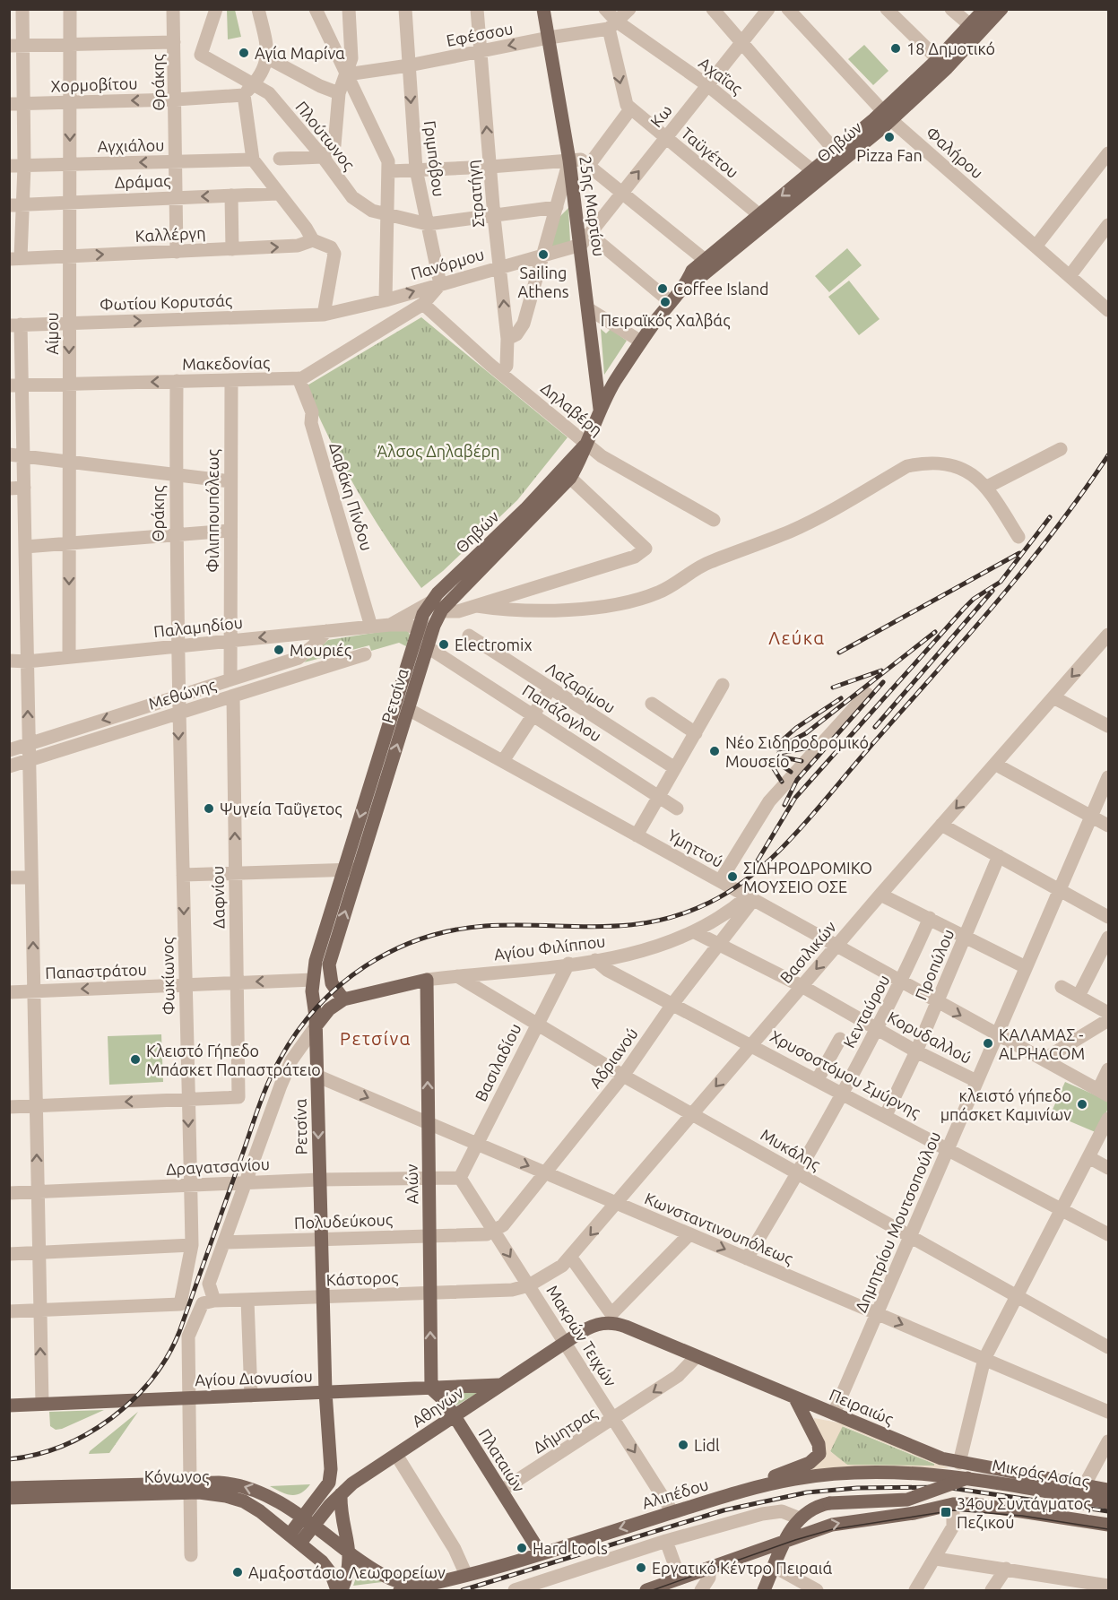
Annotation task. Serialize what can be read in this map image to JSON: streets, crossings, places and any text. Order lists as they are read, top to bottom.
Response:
{
  "streets": {
    "main road": [
      "Θηβών",
      "25ης Μαρτίου",
      "Ρετσίνα",
      "Αγίου Φιλίππου",
      "Αλών",
      "Αγίου Διονυσίου",
      "Αθηνών",
      "Πειραιώς",
      "Πλαταιών",
      "Μικράς Ασίας",
      "Κόνωνος",
      "Αλιπέδου"
    ],
    "street": [
      "Εφέσσου",
      "Αχαΐας",
      "Θράκης",
      "Χορμοβίτου",
      "Κω",
      "Πλούτωνος",
      "Αγχιάλου",
      "Ταϋγέτου",
      "Φαλήρου",
      "Γριμπόβου",
      "Δράμας",
      "Στρατήγη",
      "Καλλέργη",
      "Πανόρμου",
      "Φωτίου Κορυτσάς",
      "Αίμου",
      "Μακεδονίας",
      "Δηλαβέρη",
      "Δαβάκη Πίνδου",
      "Φιλιππουπόλεως",
      "Παλαμηδίου",
      "Λαζαρίμου",
      "Μεθώνης",
      "Παπάζογλου",
      "Υμηττού",
      "Δαφνίου",
      "Βασιλικών",
      "Προπύλου",
      "Παπαστράτου",
      "Φωκίωνος",
      "Κενταύρου",
      "Κορυδαλλού",
      "Αδριανού",
      "Βασιλαδίου",
      "Χρυσοστόμου Σμύρνης",
      "Μυκάλης",
      "Δραγατσανίου",
      "Πολυδεύκους",
      "Δημητρίου Μουτσοπούλου",
      "Κωνσταντινουπόλεως",
      "Κάστορος",
      "Μακρών Τειχών",
      "Δήμητρας"
    ]
  },
  "crossings": [
    ["Εφέσσου", "Αχαΐας"],
    ["Εφέσσου", "Ταϋγέτου"],
    ["Εφέσσου", "Γριμπόβου"],
    ["Εφέσσου", "Στρατήγη"],
    ["Εφέσσου", "25ης Μαρτίου"],
    ["Αχαΐας", "Κω"],
    ["Αχαΐας", "Θηβών"],
    ["Αχαΐας", "Ταϋγέτου"],
    ["Θράκης", "Χορμοβίτου"],
    ["Θράκης", "Αγχιάλου"],
    ["Θράκης", "Δράμας"],
    ["Θράκης", "Καλλέργη"],
    ["Θράκης", "Μακεδονίας"],
    ["Θράκης", "Παλαμηδίου"],
    ["Θράκης", "Φωκίωνος"],
    ["Χορμοβίτου", "Αίμου"],
    ["Κω", "Ταϋγέτου"],
    ["Κω", "25ης Μαρτίου"],
    ["Κω", "Πανόρμου"],
    ["Πλούτωνος", "Γριμπόβου"],
    ["Θηβών", "Ταϋγέτου"],
    ["Θηβών", "Φαλήρου"],
    ["Θηβών", "25ης Μαρτίου"],
    ["Θηβών", "Δηλαβέρη"],
    ["Θηβών", "Παλαμηδίου"],
    ["Θηβών", "Ρετσίνα"],
    ["Θηβών", "Παπάζογλου"],
    ["Αγχιάλου", "Αίμου"],
    ["Γριμπόβου", "Πανόρμου"],
    ["Δράμας", "Αίμου"],
    ["Στρατήγη", "Πανόρμου"],
    ["Στρατήγη", "Δηλαβέρη"],
    ["25ης Μαρτίου", "Πανόρμου"],
    ["Καλλέργη", "Αίμου"],
    ["Πανόρμου", "Φωτίου Κορυτσάς"],
    ["Φωτίου Κορυτσάς", "Αίμου"],
    ["Αίμου", "Μακεδονίας"],
    ["Αίμου", "Παλαμηδίου"],
    ["Μακεδονίας", "Δηλαβέρη"],
    ["Μακεδονίας", "Δαβάκη Πίνδου"],
    ["Μακεδονίας", "Φιλιππουπόλεως"],
    ["Δαβάκη Πίνδου", "Παλαμηδίου"],
    ["Φιλιππουπόλεως", "Παλαμηδίου"],
    ["Παλαμηδίου", "Μεθώνης"],
    ["Παλαμηδίου", "Ρετσίνα"],
    ["Παλαμηδίου", "Παπάζογλου"],
    ["Παλαμηδίου", "Φωκίωνος"],
    ["Μεθώνης", "Δαφνίου"],
    ["Μεθώνης", "Φωκίωνος"],
    ["Ρετσίνα", "Παπάζογλου"],
    ["Ρετσίνα", "Υμηττού"],
    ["Ρετσίνα", "Αγίου Φιλίππου"],
    ["Ρετσίνα", "Παπαστράτου"],
    ["Ρετσίνα", "Δραγατσανίου"],
    ["Ρετσίνα", "Πολυδεύκους"],
    ["Ρετσίνα", "Κωνσταντινουπόλεως"],
    ["Ρετσίνα", "Κάστορος"],
    ["Ρετσίνα", "Αγίου Διονυσίου"],
    ["Ρετσίνα", "Αθηνών"],
    ["Ρετσίνα", "Κόνωνος"],
    ["Υμηττού", "Αγίου Φιλίππου"],
    ["Υμηττού", "Βασιλικών"],
    ["Υμηττού", "Προπύλου"],
    ["Υμηττού", "Κενταύρου"],
    ["Υμηττού", "Αδριανού"],
    ["Υμηττού", "Δημητρίου Μουτσοπούλου"],
    ["Δαφνίου", "Παπαστράτου"],
    ["Δαφνίου", "Φωκίωνος"],
    ["Αγίου Φιλίππου", "Κορυδαλλού"],
    ["Αγίου Φιλίππου", "Αδριανού"],
    ["Αγίου Φιλίππου", "Βασιλαδίου"],
    ["Αγίου Φιλίππου", "Χρυσοστόμου Σμύρνης"],
    ["Αγίου Φιλίππου", "Μυκάλης"],
    ["Αγίου Φιλίππου", "Αλών"],
    ["Βασιλικών", "Κορυδαλλού"],
    ["Βασιλικών", "Χρυσοστόμου Σμύρνης"],
    ["Βασιλικών", "Μυκάλης"],
    ["Βασιλικών", "Κωνσταντινουπόλεως"],
    ["Βασιλικών", "Κάστορος"],
    ["Βασιλικών", "Μακρών Τειχών"],
    ["Προπύλου", "Κορυδαλλού"],
    ["Προπύλου", "Χρυσοστόμου Σμύρνης"],
    ["Παπαστράτου", "Φωκίωνος"],
    ["Φωκίωνος", "Δραγατσανίου"],
    ["Κενταύρου", "Κορυδαλλού"],
    ["Κενταύρου", "Χρυσοστόμου Σμύρνης"],
    ["Κενταύρου", "Μυκάλης"],
    ["Κενταύρου", "Κωνσταντινουπόλεως"],
    ["Κορυδαλλού", "Αδριανού"],
    ["Κορυδαλλού", "Δημητρίου Μουτσοπούλου"],
    ["Αδριανού", "Χρυσοστόμου Σμύρνης"],
    ["Αδριανού", "Μυκάλης"],
    ["Αδριανού", "Πολυδεύκους"],
    ["Αδριανού", "Κωνσταντινουπόλεως"],
    ["Αδριανού", "Μακρών Τειχών"],
    ["Βασιλαδίου", "Μυκάλης"],
    ["Βασιλαδίου", "Δραγατσανίου"],
    ["Βασιλαδίου", "Κωνσταντινουπόλεως"],
    ["Βασιλαδίου", "Μακρών Τειχών"],
    ["Χρυσοστόμου Σμύρνης", "Δημητρίου Μουτσοπούλου"],
    ["Μυκάλης", "Δημητρίου Μουτσοπούλου"],
    ["Δραγατσανίου", "Αλών"],
    ["Δραγατσανίου", "Μακρών Τειχών"],
    ["Αλών", "Πολυδεύκους"],
    ["Αλών", "Κωνσταντινουπόλεως"],
    ["Αλών", "Κάστορος"],
    ["Αλών", "Αγίου Διονυσίου"],
    ["Αλών", "Πλαταιών"],
    ["Πολυδεύκους", "Μακρών Τειχών"],
    ["Δημητρίου Μουτσοπούλου", "Κωνσταντινουπόλεως"],
    ["Δημητρίου Μουτσοπούλου", "Πειραιώς"],
    ["Κάστορος", "Μακρών Τειχών"],
    ["Μακρών Τειχών", "Αθηνών"],
    ["Μακρών Τειχών", "Δήμητρας"],
    ["Μακρών Τειχών", "Αλιπέδου"],
    ["Αγίου Διονυσίου", "Αθηνών"],
    ["Αγίου Διονυσίου", "Πλαταιών"],
    ["Αθηνών", "Πειραιώς"],
    ["Αθηνών", "Πλαταιών"],
    ["Αθηνών", "Κόνωνος"],
    ["Πειραιώς", "Δήμητρας"],
    ["Δήμητρας", "Πλαταιών"],
    ["Πλαταιών", "Αλιπέδου"],
    ["Μικράς Ασίας", "Αλιπέδου"],
    ["Κόνωνος", "Αλιπέδου"]
  ],
  "one_way": [
    "Καλλέργη",
    "Φωτίου Κορυτσάς",
    "Δαφνίου",
    "Βασιλικών",
    "Φωκίωνος",
    "Αλών",
    "Κωνσταντινουπόλεως",
    "Μακρών Τειχών"
  ],
  "districts": ["Λεύκα", "Ρετσίνα"],
  "parks": ["Άλσος Δηλαβέρη"],
  "places": {
    "other": [
      "18 Δημοτικό",
      "Αγία Μαρίνα",
      "Pizza Fan",
      "Sailing Athens",
      "Coffee Island",
      "Πειραϊκός Χαλβάς",
      "Electromix",
      "Μουριές",
      "Νέο Σιδηροδρομικό Μουσείο",
      "Ψυγεία Ταΰγετος",
      "ΣΙΔΗΡΟΔΡΟΜΙΚΟ ΜΟΥΣΕΙΟ ΟΣΕ",
      "ΚΑΛΑΜΑΣ - ALPHACOM",
      "Κλειστό Γήπεδο Μπάσκετ Παπαστράτειο",
      "κλειστό γήπεδο μπάσκετ Καμινίων",
      "Lidl",
      "Hard tools",
      "Εργατικό Κέντρο Πειραιά",
      "Αμαξοστάσιο Λεωφορείων"
    ],
    "transit": ["34ου Συντάγματος Πεζικού"]
  }
}
